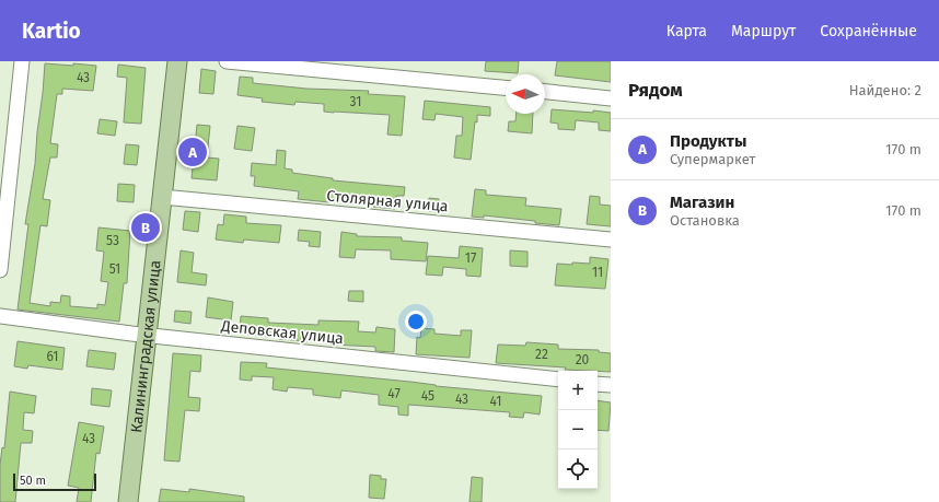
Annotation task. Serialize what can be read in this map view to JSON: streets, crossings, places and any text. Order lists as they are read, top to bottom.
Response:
{
  "streets": {
    "main road": ["Калининградская улица"],
    "street": ["Столярная улица", "Деповская улица"]
  },
  "crossings": [
    ["Столярная улица", "Калининградская улица"],
    ["Деповская улица", "Калининградская улица"]
  ],
  "house_numbers": [
    "43",
    "31",
    "53",
    "17",
    "51",
    "11",
    "22",
    "61",
    "20",
    "47",
    "45",
    "43",
    "41",
    "43"
  ],
  "scale_bar": "50 m",
  "north": "left",
  "page": {
    "header": "Kartio",
    "nav": ["Карта", "Маршрут", "Сохранённые"],
    "heading": ["Рядом", "Найдено: 2"],
    "list": [
      {
        "mark": "A",
        "name": "Продукты",
        "note": "Супермаркет",
        "value": "170 m"
      },
      {
        "mark": "B",
        "name": "Магазин",
        "note": "Остановка",
        "value": "170 m"
      }
    ],
    "pins": ["A", "B"],
    "map_buttons": ["+", "−"],
    "scale": "50 m"
  }
}
